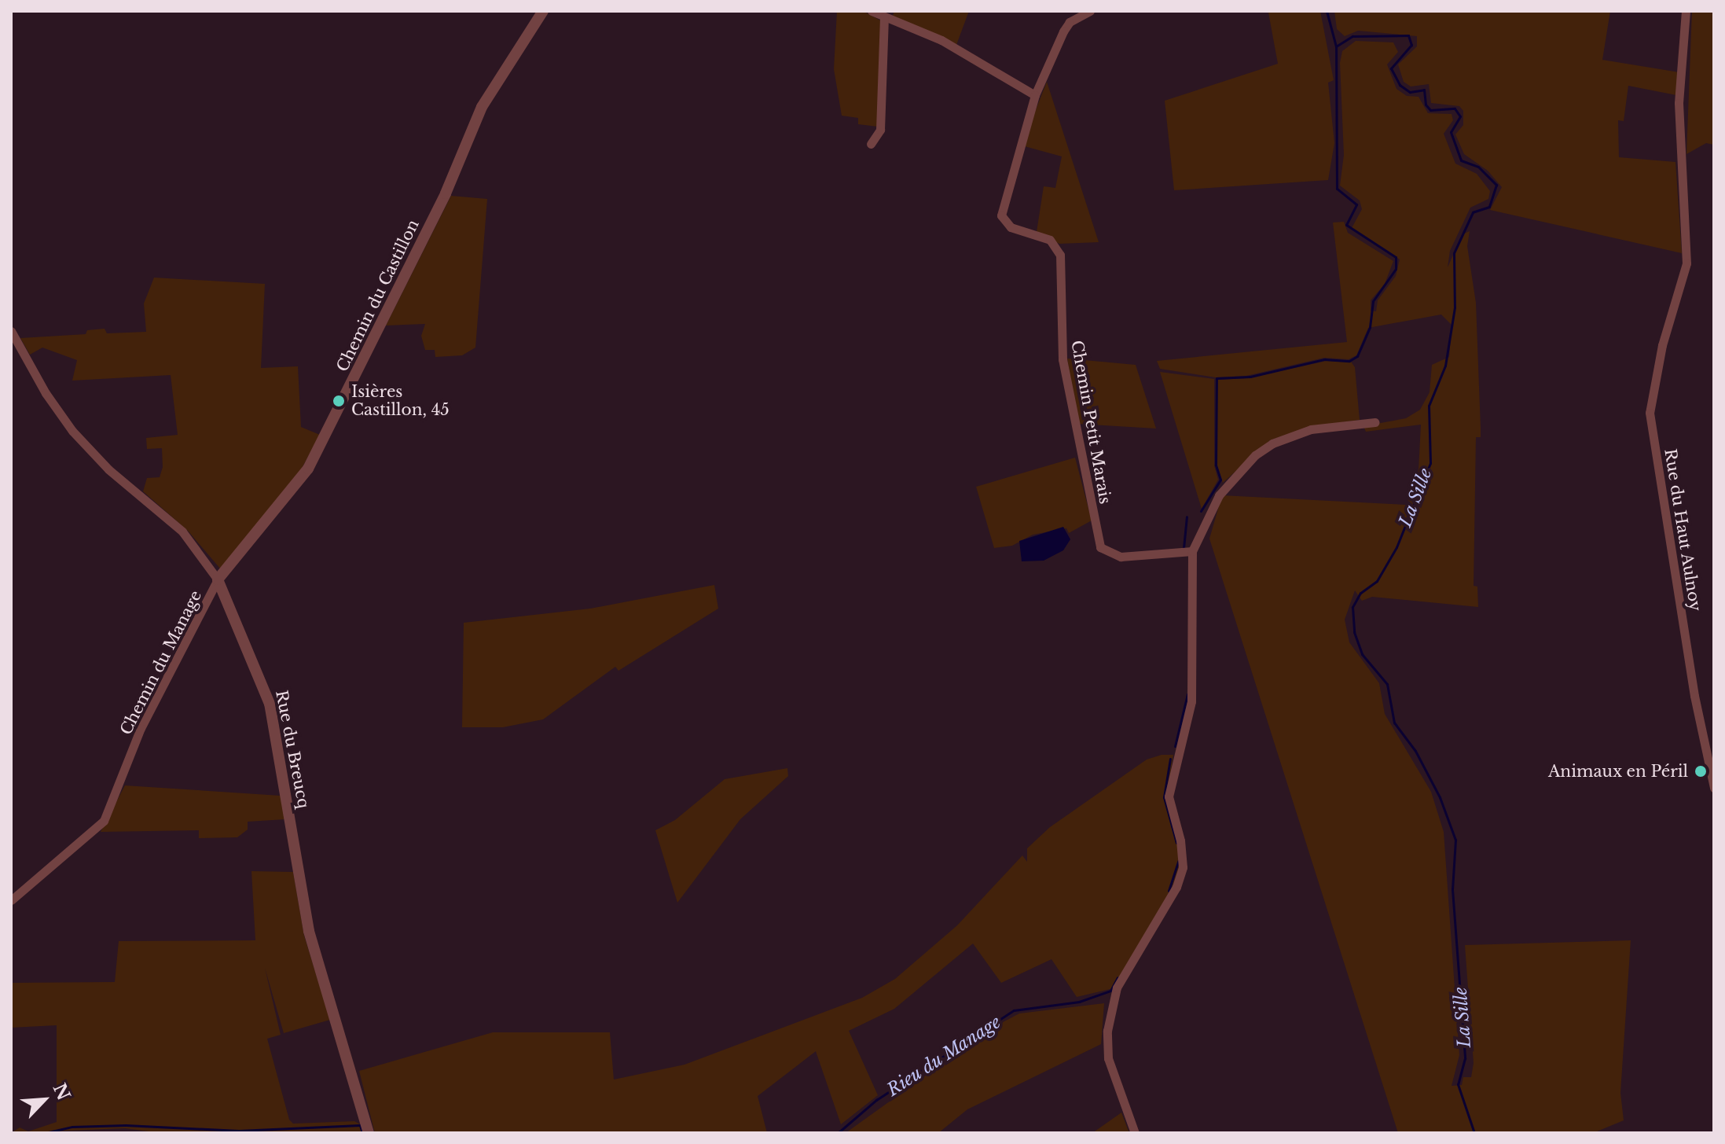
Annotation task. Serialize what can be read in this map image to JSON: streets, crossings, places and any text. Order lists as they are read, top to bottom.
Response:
{
  "streets": {
    "street": [
      "Chemin du Castillon",
      "Chemin Petit Marais",
      "Rue du Haut Aulnoy",
      "Chemin du Manage",
      "Rue du Breucq"
    ]
  },
  "crossings": [
    ["Chemin du Castillon", "Chemin du Manage"],
    ["Chemin du Castillon", "Rue du Breucq"],
    ["Chemin du Manage", "Rue du Breucq"]
  ],
  "water": ["La Sille", "Rieu du Manage"],
  "places": ["Isières Castillon, 45", "Animaux en Péril"],
  "north": "top right"
}
